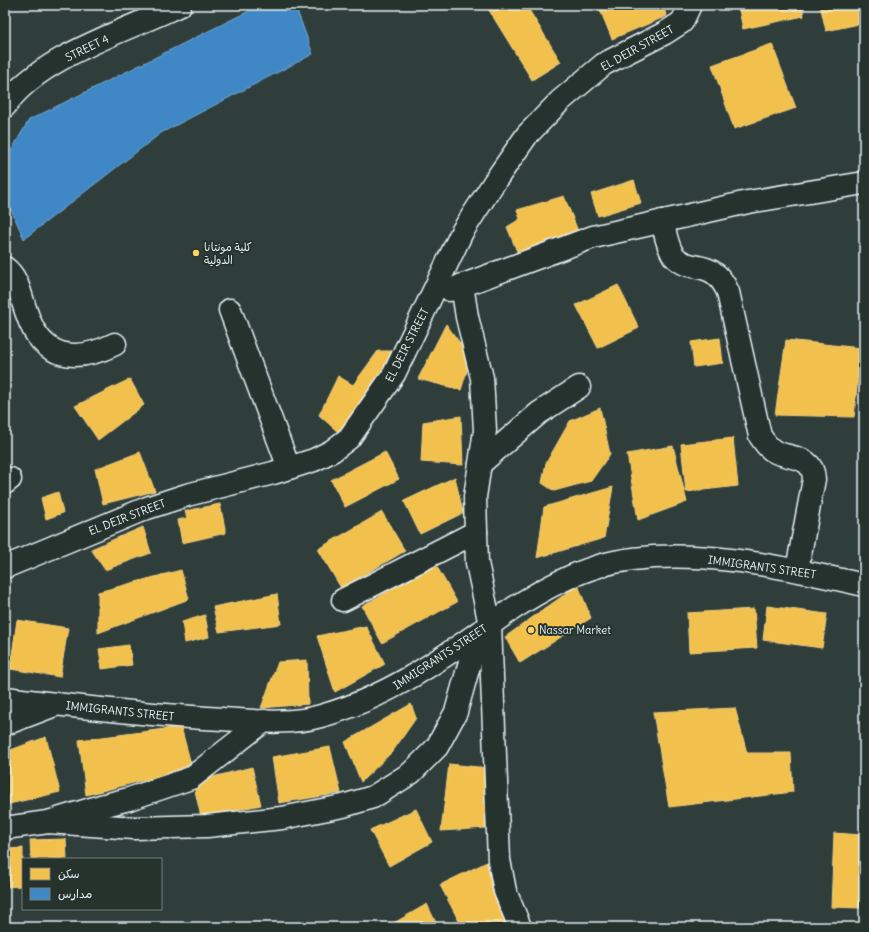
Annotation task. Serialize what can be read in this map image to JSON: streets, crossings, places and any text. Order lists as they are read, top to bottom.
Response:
{
  "streets": {
    "street": ["STREET 4", "EL DEIR STREET", "IMMIGRANTS STREET"]
  },
  "places": ["كلية مونتانا الدولية", "Nassar Market"],
  "legend": ["سكن", "مدارس"]
}
